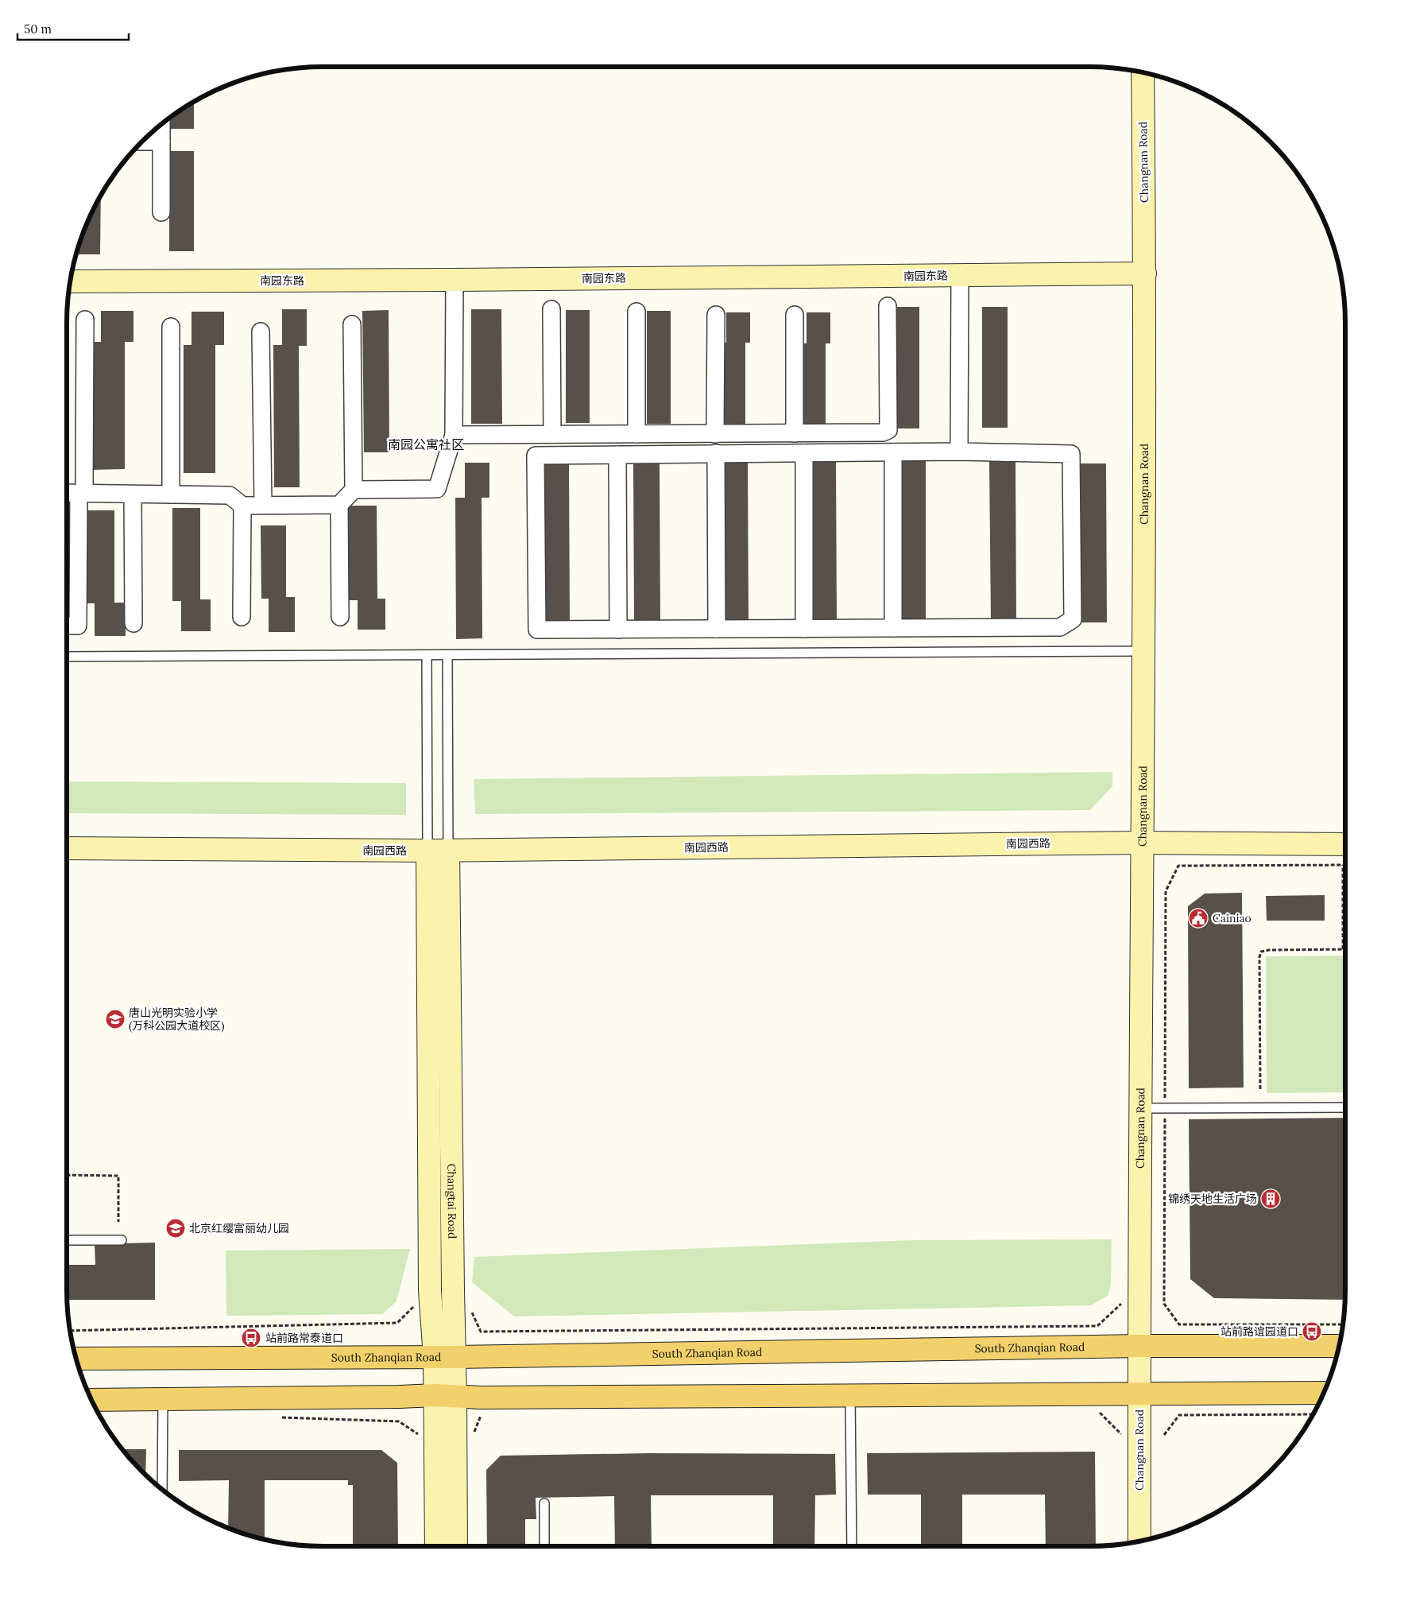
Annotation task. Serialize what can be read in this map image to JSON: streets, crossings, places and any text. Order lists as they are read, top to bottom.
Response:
{
  "streets": {
    "main road": ["South Zhanqian Road"],
    "street": [
      "Changnan Road",
      "南园东路",
      "南园西路",
      "Changtai Road"
    ]
  },
  "crossings": [
    ["Changnan Road", "南园东路"],
    ["Changnan Road", "南园西路"],
    ["Changnan Road", "South Zhanqian Road"],
    ["南园西路", "Changtai Road"],
    ["Changtai Road", "South Zhanqian Road"]
  ],
  "districts": ["南园公寓社区"],
  "places": {
    "public building": ["Cainiao"],
    "school or university": ["唐山光明实验小学 (万科公园大道校区)", "北京红缨富丽幼儿园"],
    "building": ["锦绣天地生活广场"],
    "bus stop": ["站前路谊园道口", "站前路常泰道口"]
  },
  "scale_bar": "50 m"
}
